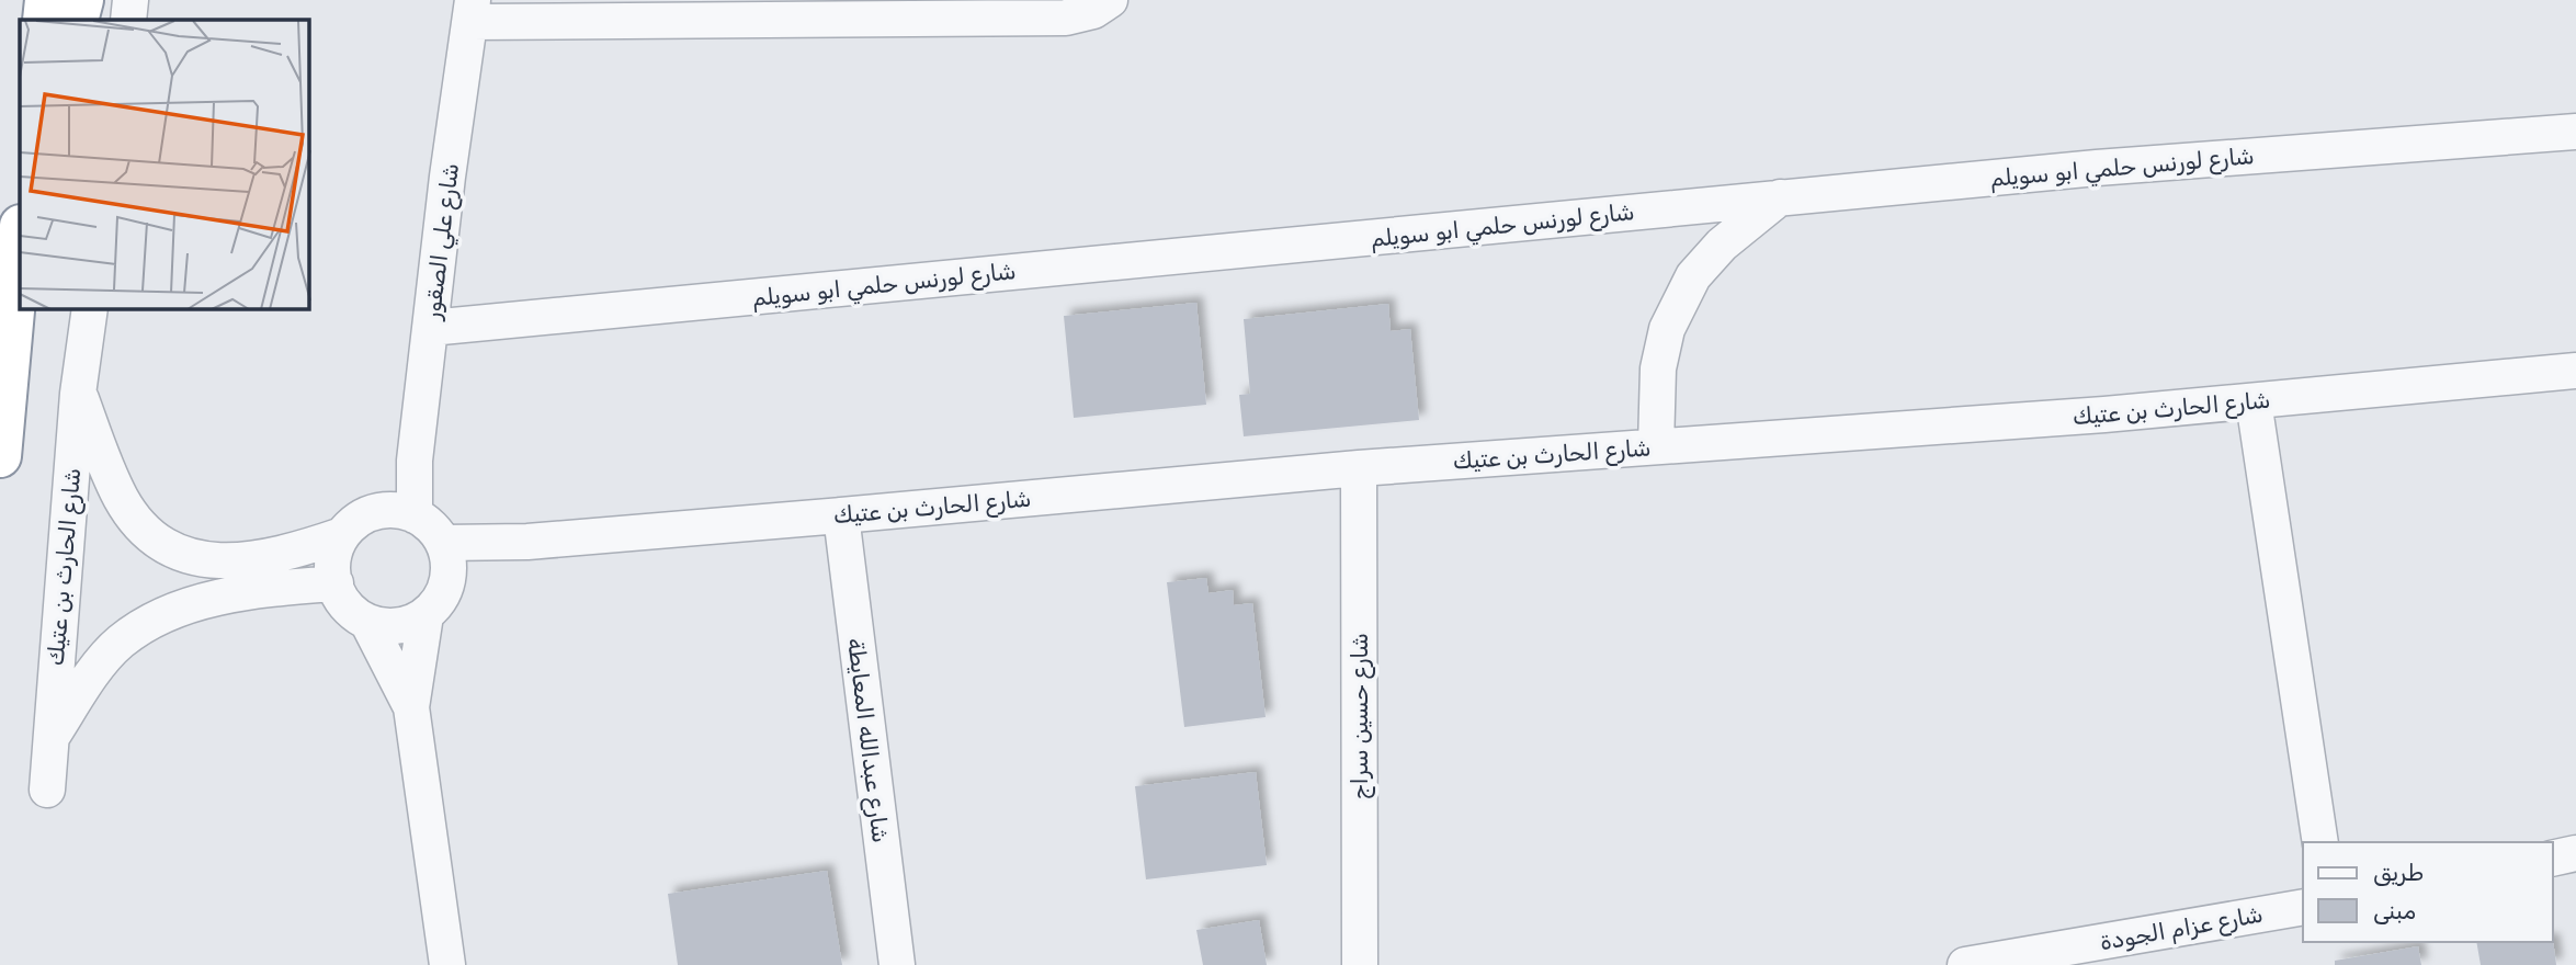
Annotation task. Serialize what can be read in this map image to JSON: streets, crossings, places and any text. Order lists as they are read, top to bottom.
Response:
{
  "streets": {
    "street": [
      "شارع لورنس حلمي ابو سويلم",
      "شارع علي الصقور",
      "شارع الحارث بن عتيك",
      "شارع حسين سراج",
      "شارع عبدالله المعايطة",
      "شارع عزام الجودة"
    ]
  },
  "crossings": [
    ["شارع لورنس حلمي ابو سويلم", "شارع علي الصقور"],
    ["شارع علي الصقور", "شارع الحارث بن عتيك"],
    ["شارع الحارث بن عتيك", "شارع حسين سراج"],
    ["شارع الحارث بن عتيك", "شارع عبدالله المعايطة"]
  ],
  "legend": ["طريق", "مبنى"]
}
